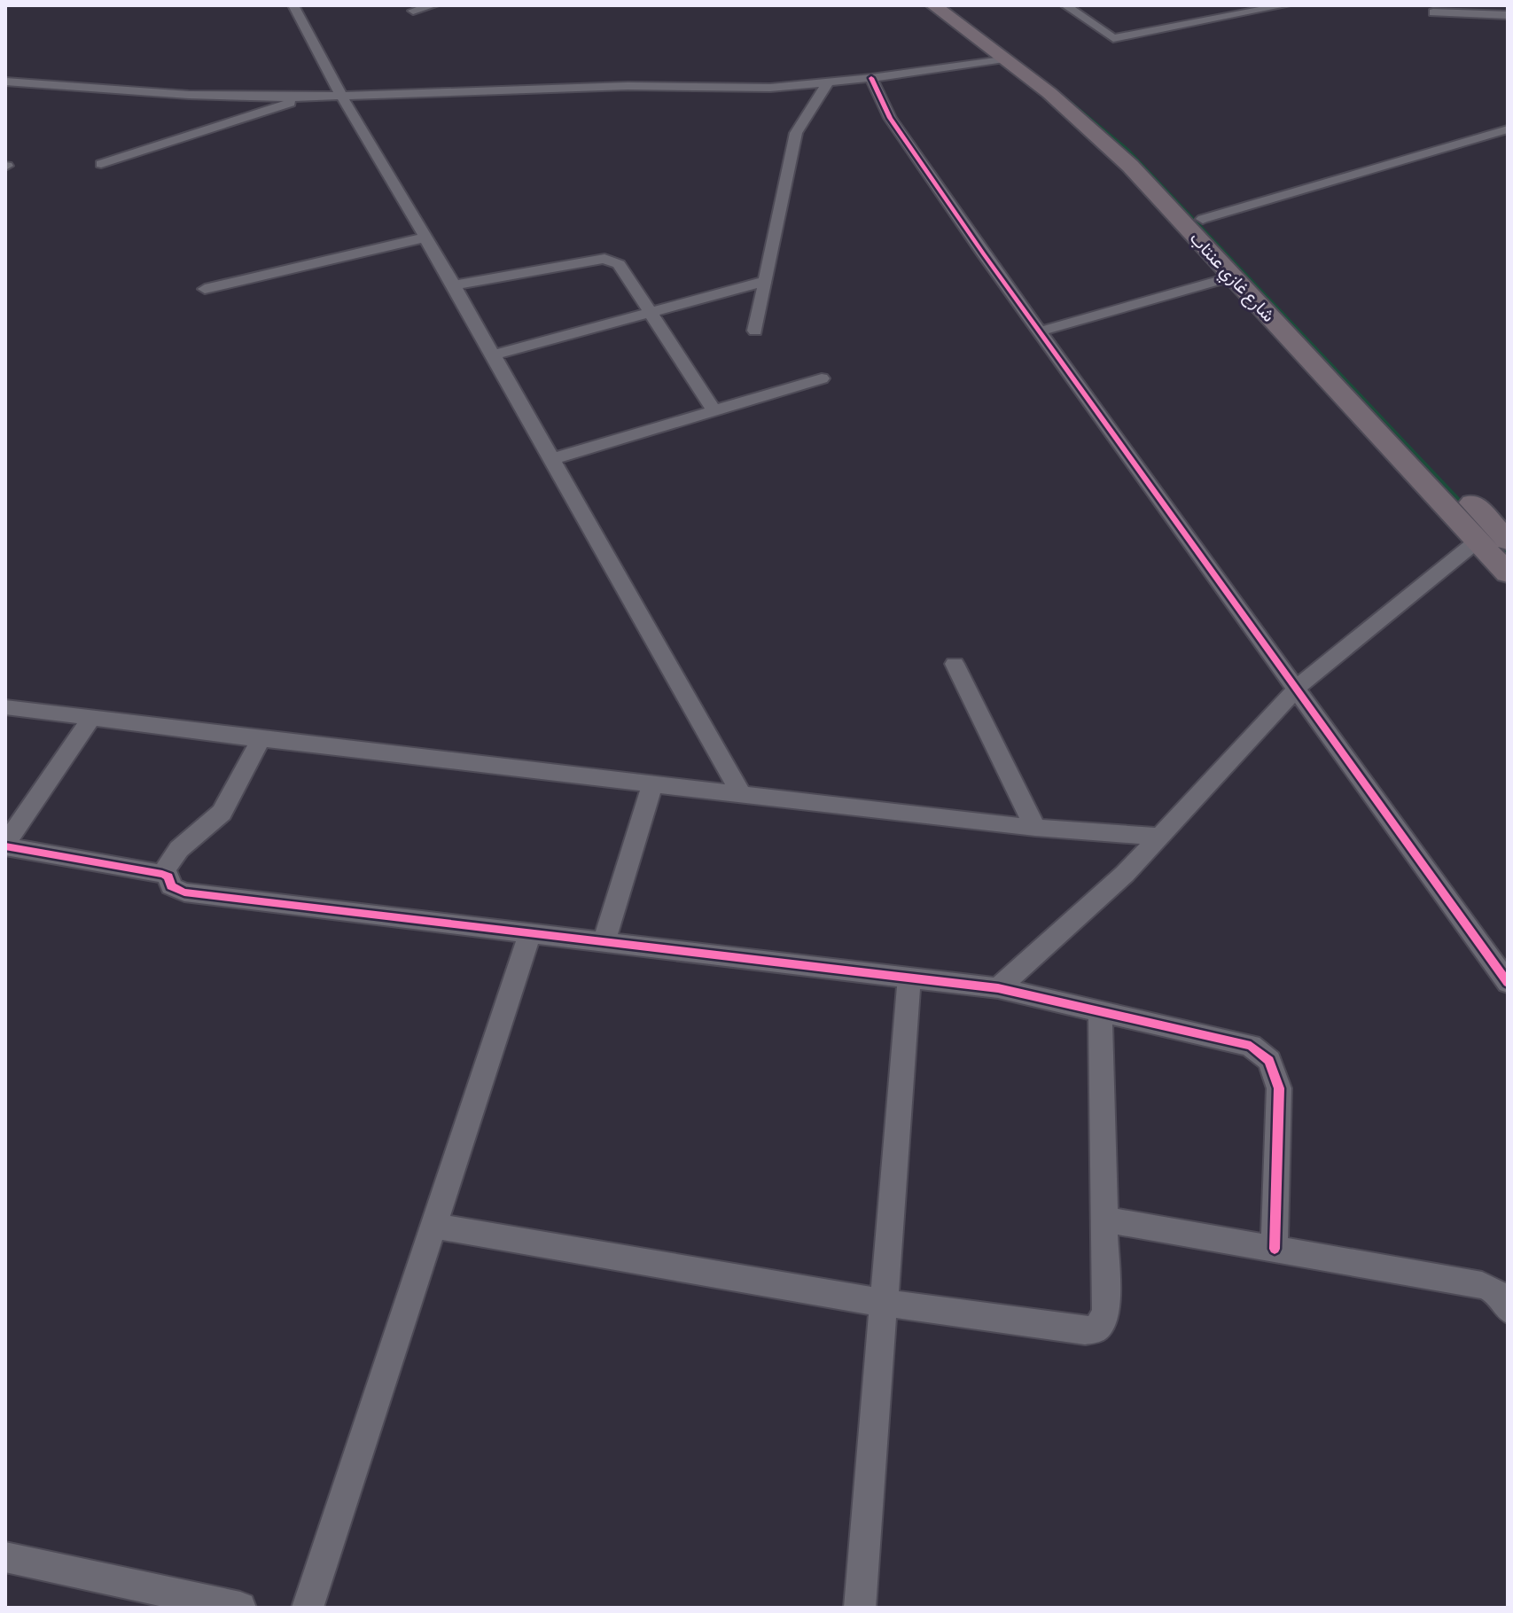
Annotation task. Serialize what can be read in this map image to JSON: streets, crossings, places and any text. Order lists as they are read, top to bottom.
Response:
{
  "streets": {
    "highway": ["شارع غازي عنتاب"]
  }
}
